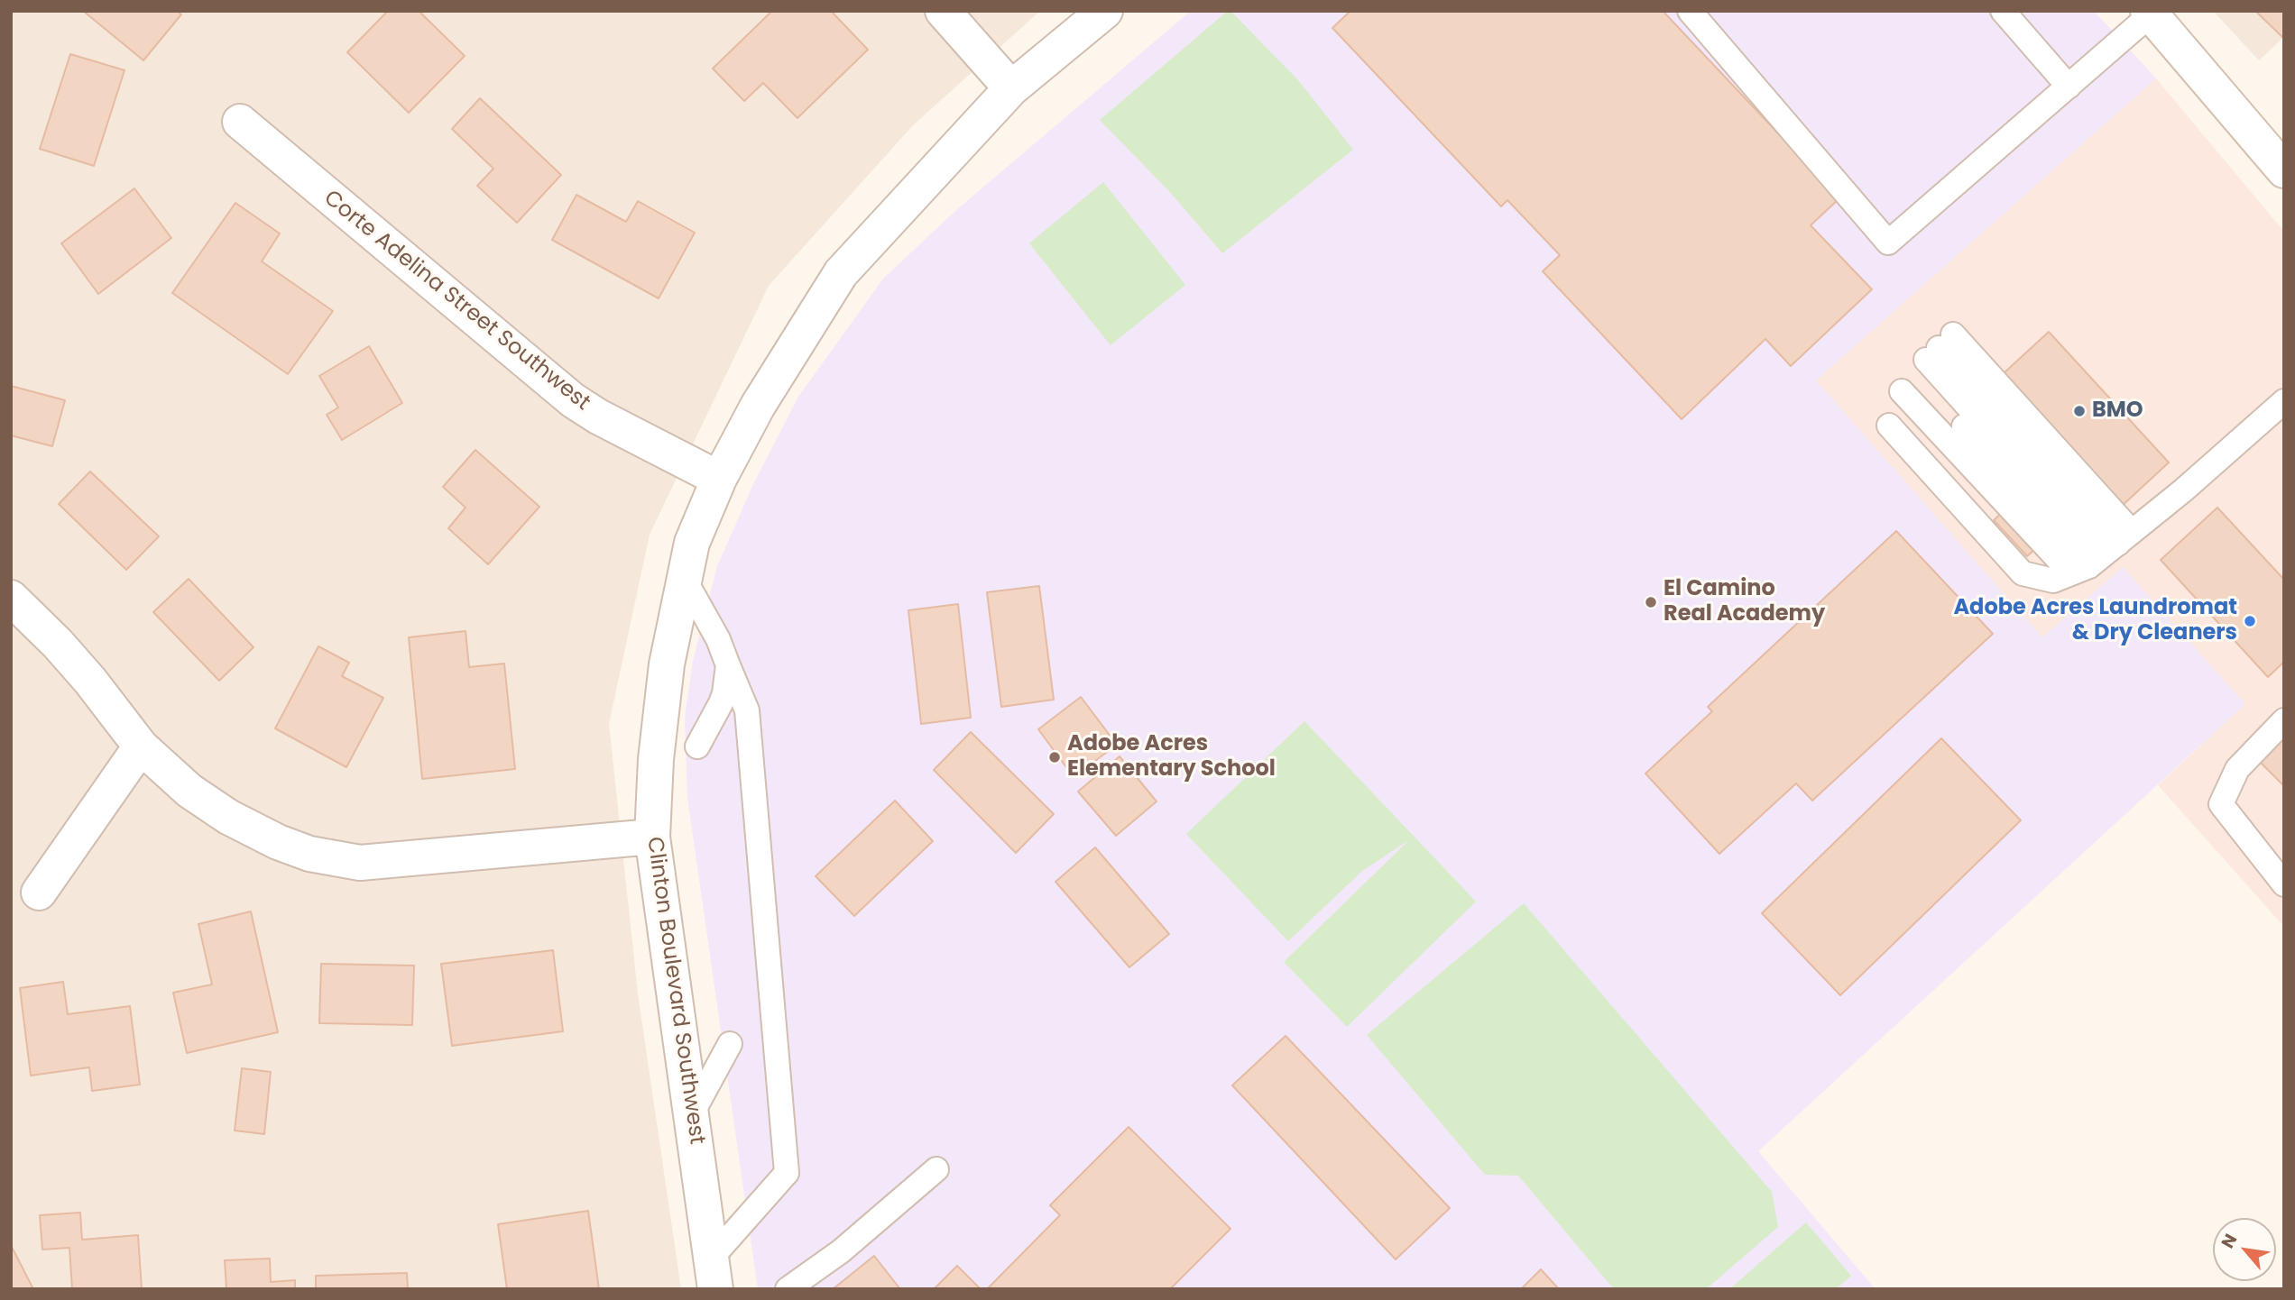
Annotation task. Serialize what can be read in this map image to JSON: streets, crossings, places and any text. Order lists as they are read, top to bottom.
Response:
{
  "streets": {
    "street": ["Corte Adelina Street Southwest", "Clinton Boulevard Southwest"]
  },
  "crossings": [
    ["Corte Adelina Street Southwest", "Clinton Boulevard Southwest"]
  ],
  "places": [
    "BMO",
    "El Camino Real Academy",
    "Adobe Acres Laundromat & Dry Cleaners",
    "Adobe Acres Elementary School"
  ],
  "north": "top left"
}
